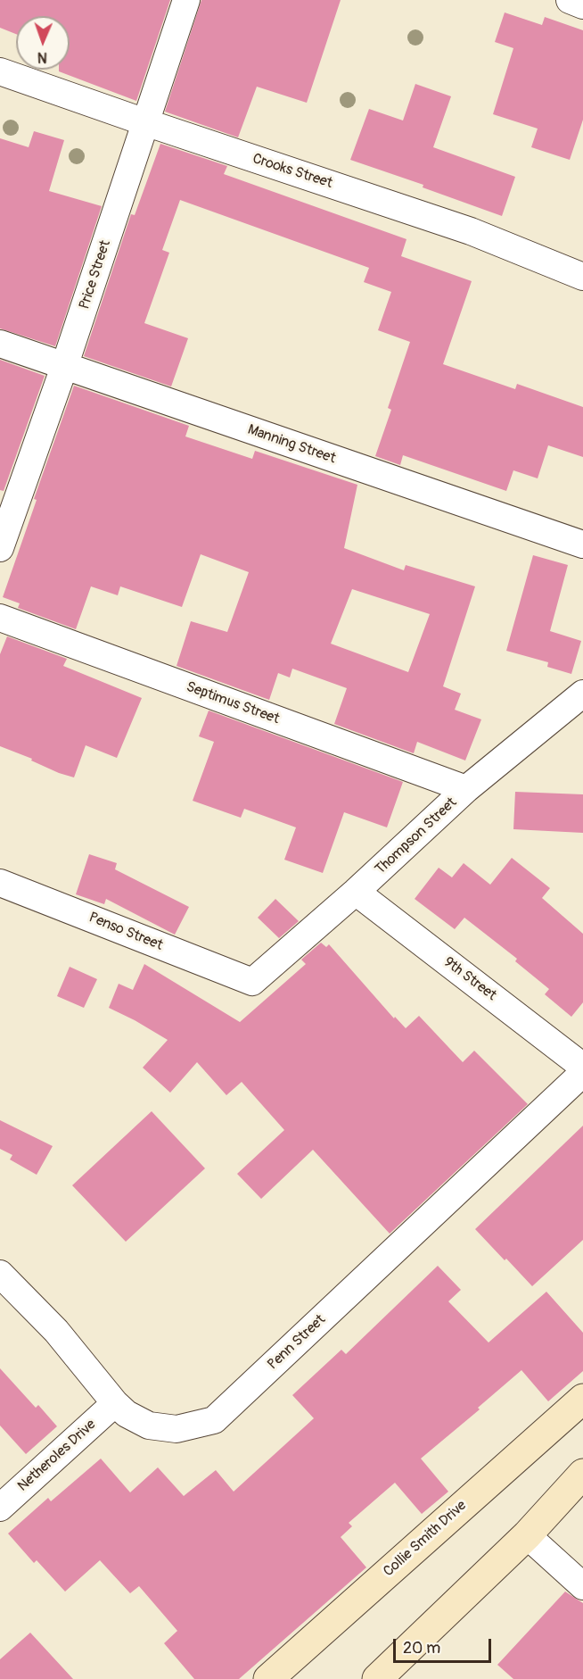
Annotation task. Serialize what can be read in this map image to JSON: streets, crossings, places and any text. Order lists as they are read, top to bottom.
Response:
{
  "streets": {
    "street": [
      "Crooks Street",
      "Price Street",
      "Manning Street",
      "Septimus Street",
      "Thompson Street",
      "Penso Street",
      "9th Street",
      "Penn Street",
      "Netheroles Drive",
      "Collie Smith Drive"
    ]
  },
  "crossings": [
    ["Crooks Street", "Price Street"],
    ["Price Street", "Manning Street"],
    ["Septimus Street", "Thompson Street"],
    ["Thompson Street", "Penso Street"],
    ["Thompson Street", "9th Street"],
    ["Penn Street", "Netheroles Drive"]
  ],
  "scale_bar": "20 m",
  "north": "bottom"
}
